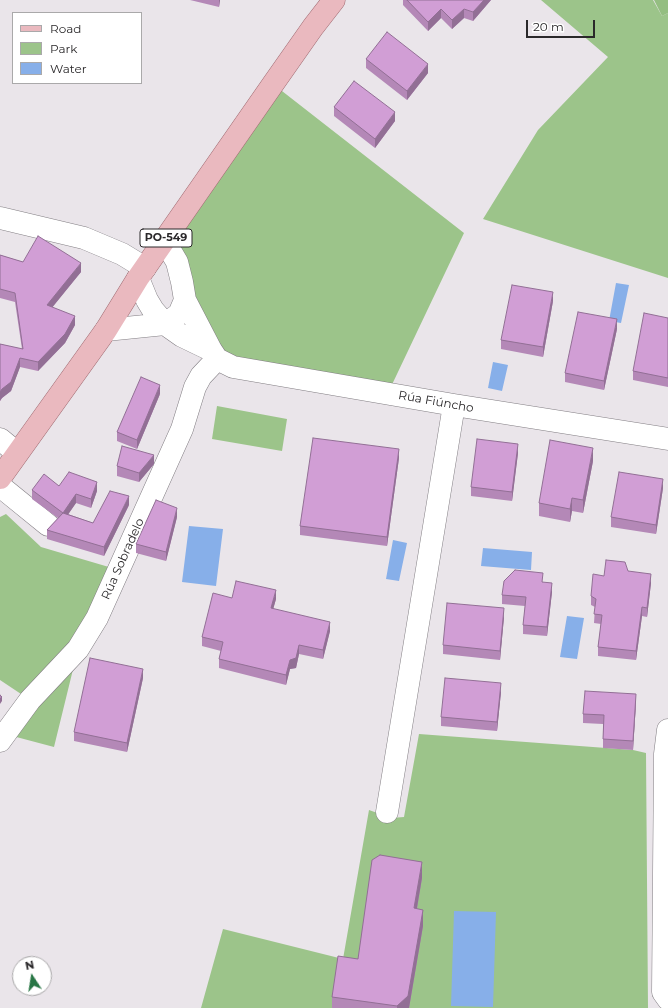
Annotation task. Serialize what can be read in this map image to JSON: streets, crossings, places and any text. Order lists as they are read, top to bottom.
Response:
{
  "streets": {
    "main road": ["PO-549"],
    "street": ["Rúa Fiúncho", "Rúa Sobradelo"]
  },
  "crossings": [
    ["PO-549", "Rúa Fiúncho"],
    ["Rúa Fiúncho", "Rúa Sobradelo"]
  ],
  "legend": ["Road", "Park", "Water"],
  "scale_bar": "20 m",
  "north": "top"
}
